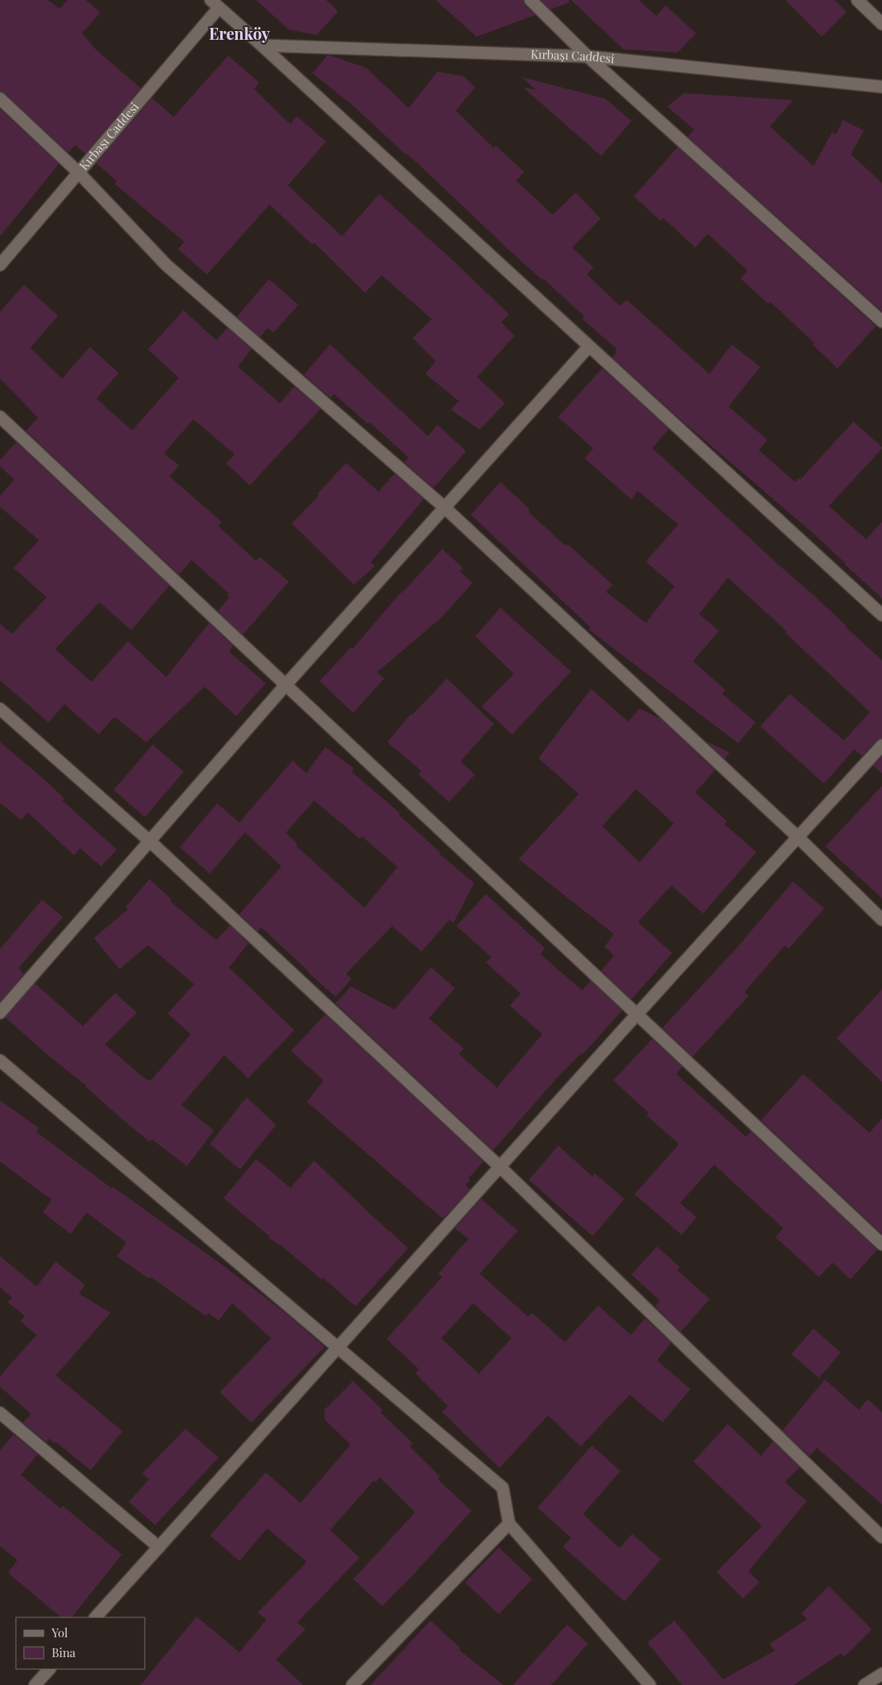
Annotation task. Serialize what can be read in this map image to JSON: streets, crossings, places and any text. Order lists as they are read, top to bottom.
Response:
{
  "streets": {
    "street": ["Kırbaşı Caddesi"]
  },
  "districts": ["Erenköy"],
  "legend": ["Yol", "Bina"]
}
